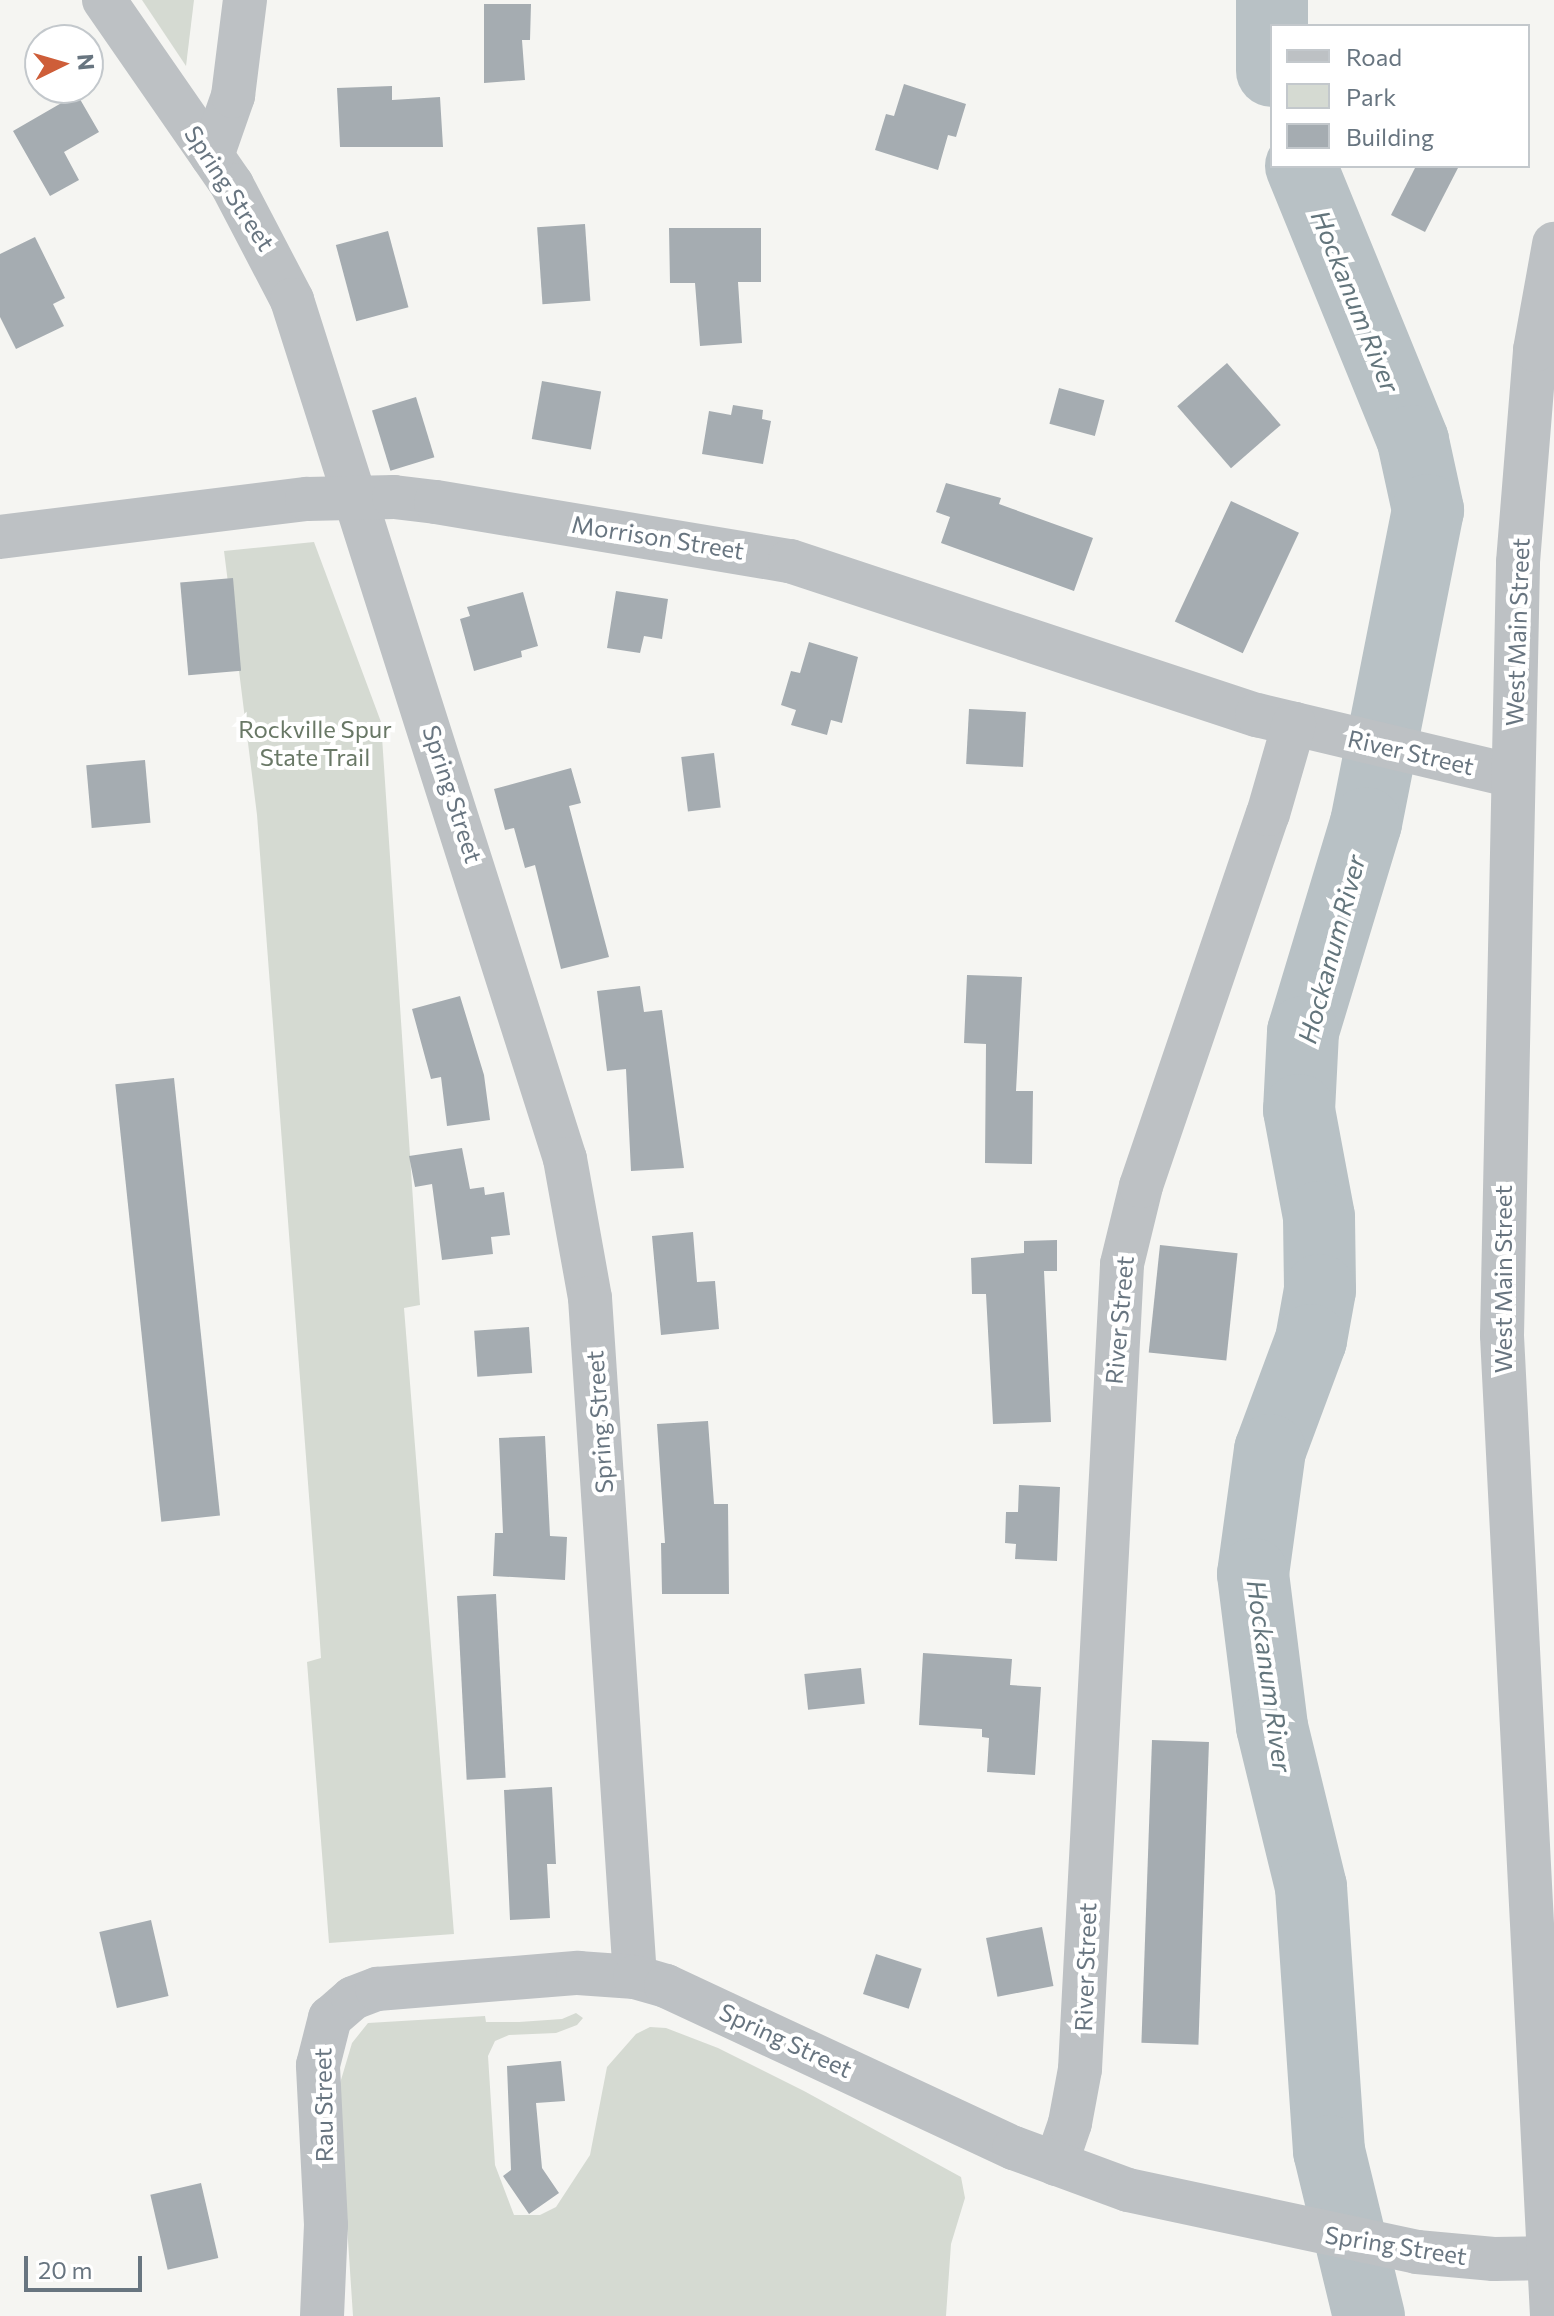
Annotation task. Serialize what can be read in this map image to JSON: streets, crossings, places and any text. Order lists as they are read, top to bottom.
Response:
{
  "streets": {
    "street": [
      "Spring Street",
      "Morrison Street",
      "West Main Street",
      "River Street",
      "Rau Street"
    ]
  },
  "crossings": [
    ["Spring Street", "Morrison Street"],
    ["Spring Street", "West Main Street"],
    ["Spring Street", "River Street"],
    ["Spring Street", "Rau Street"],
    ["Morrison Street", "River Street"],
    ["West Main Street", "River Street"]
  ],
  "water": ["Hockanum River"],
  "parks": ["Rockville Spur State Trail"],
  "legend": ["Road", "Park", "Building"],
  "scale_bar": "20 m",
  "north": "right"
}
